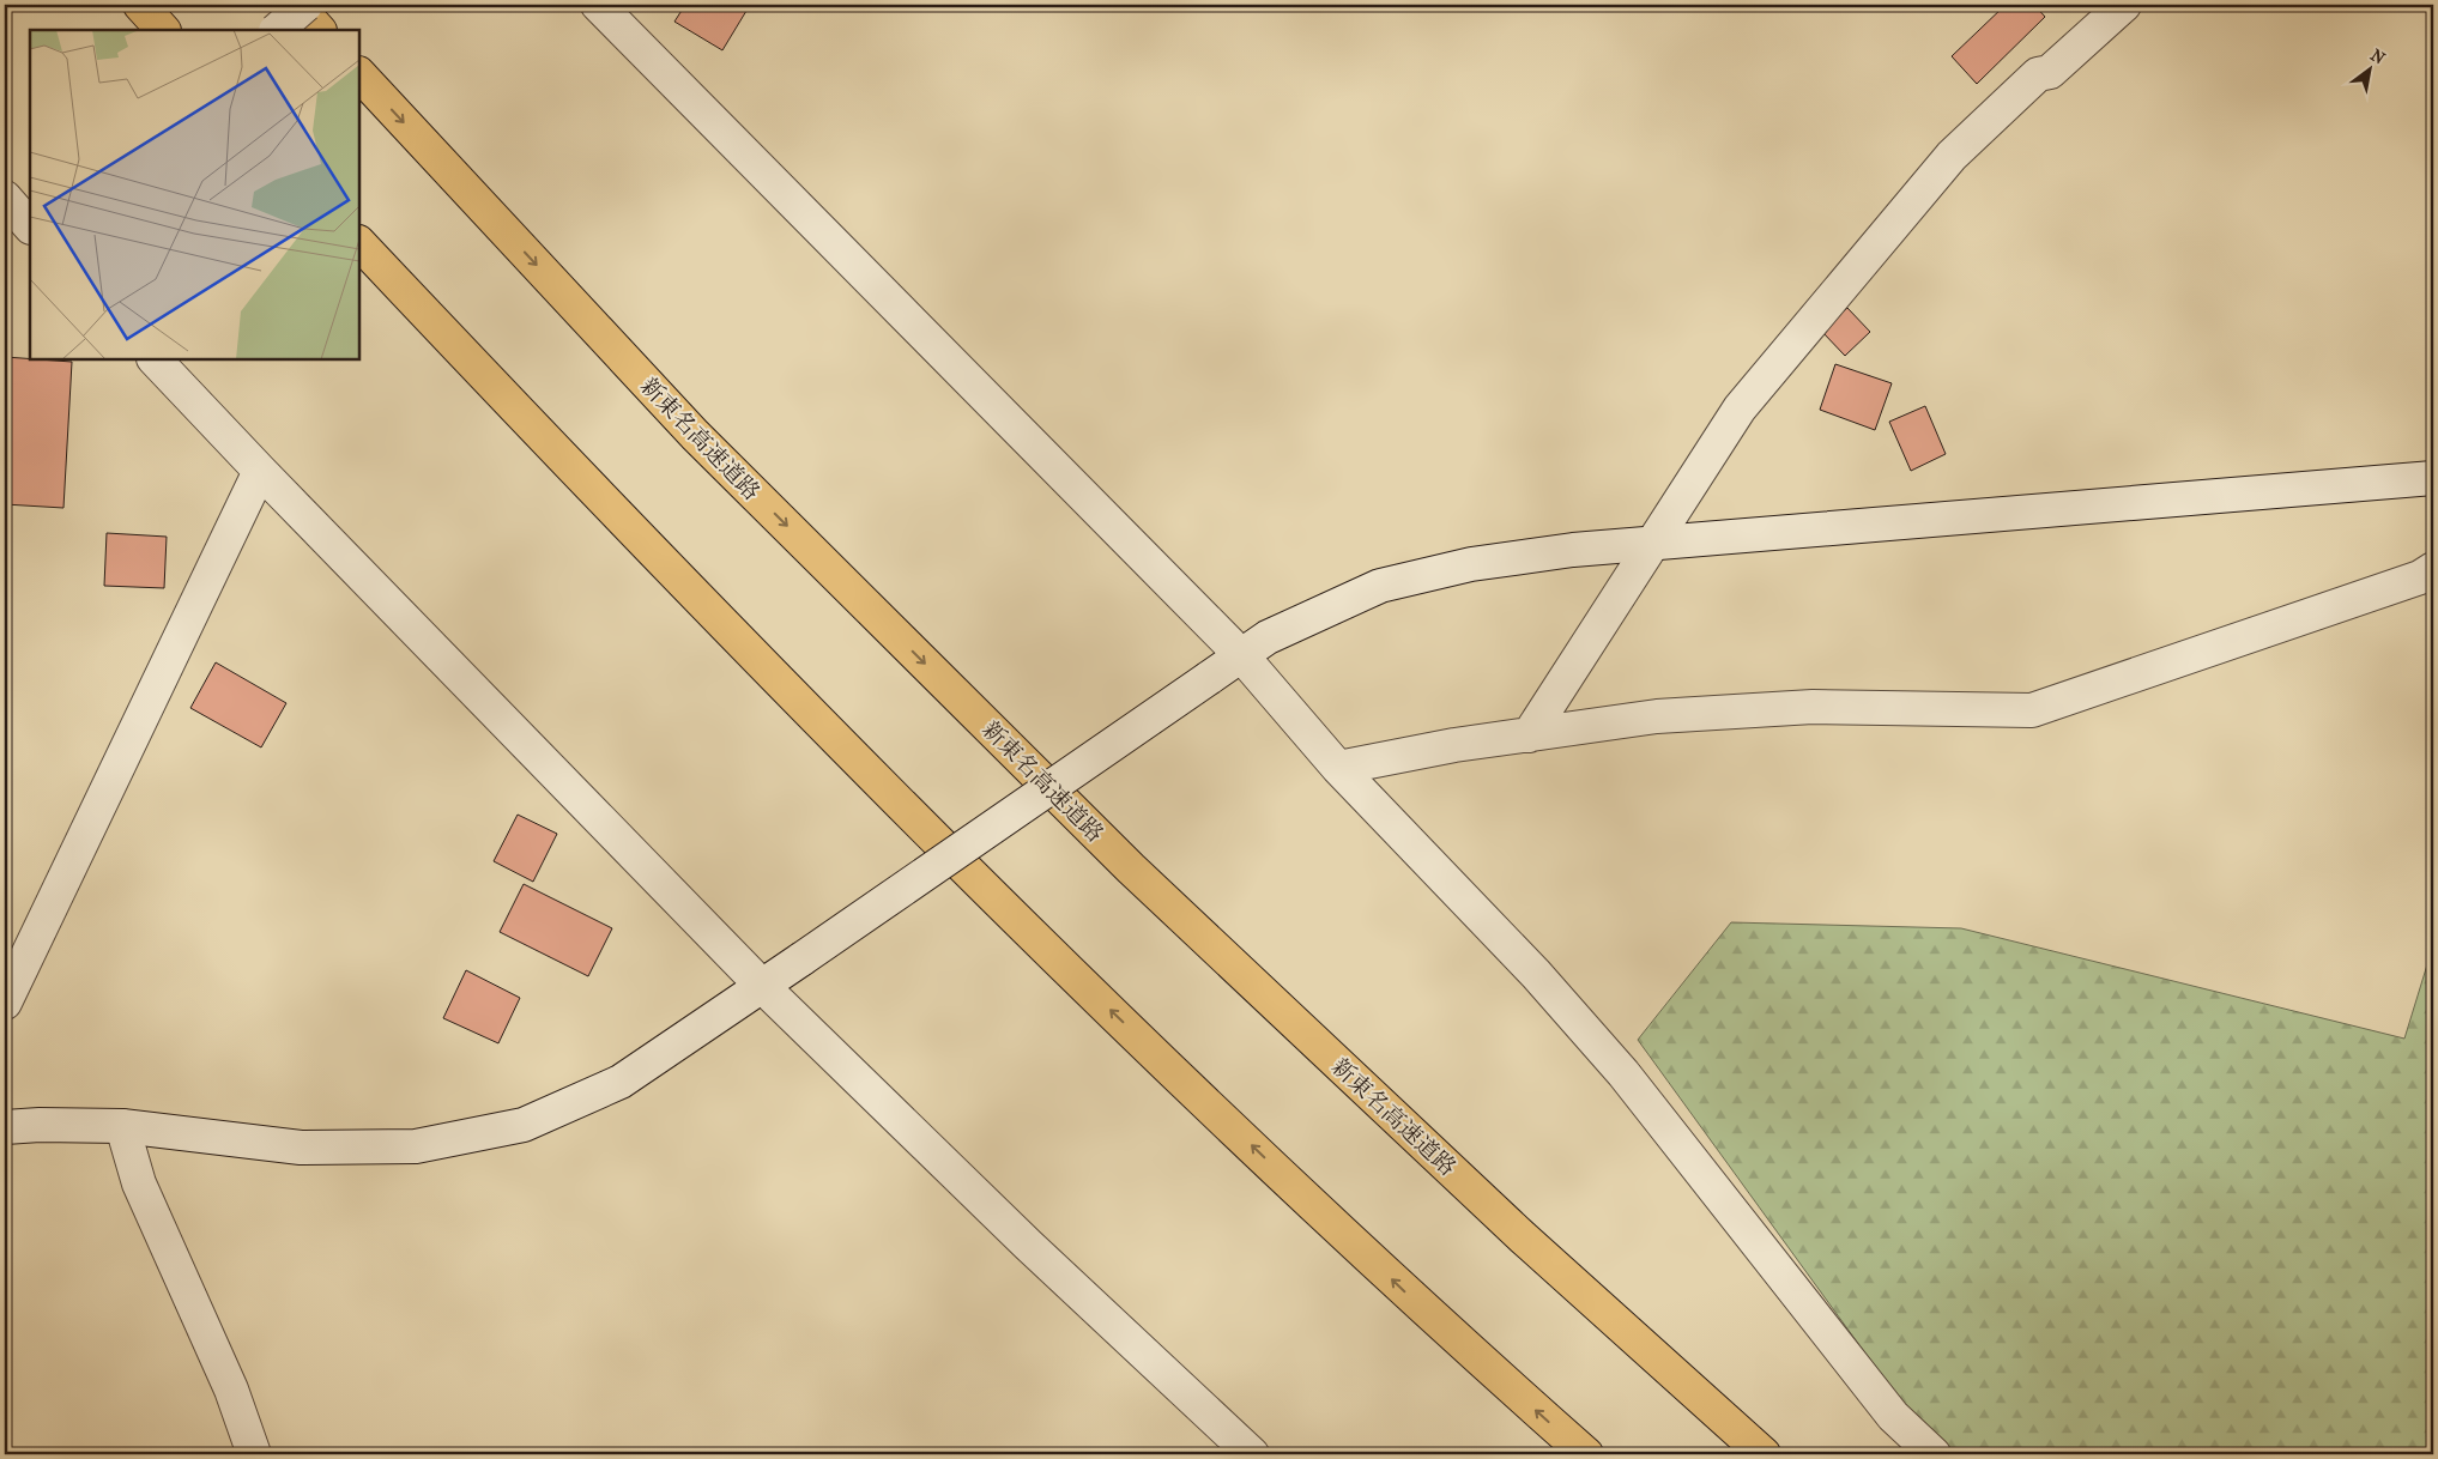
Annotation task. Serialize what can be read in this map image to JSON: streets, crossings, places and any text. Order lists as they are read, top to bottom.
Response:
{
  "streets": {
    "highway": ["新東名高速道路"]
  },
  "north": "top right"
}
